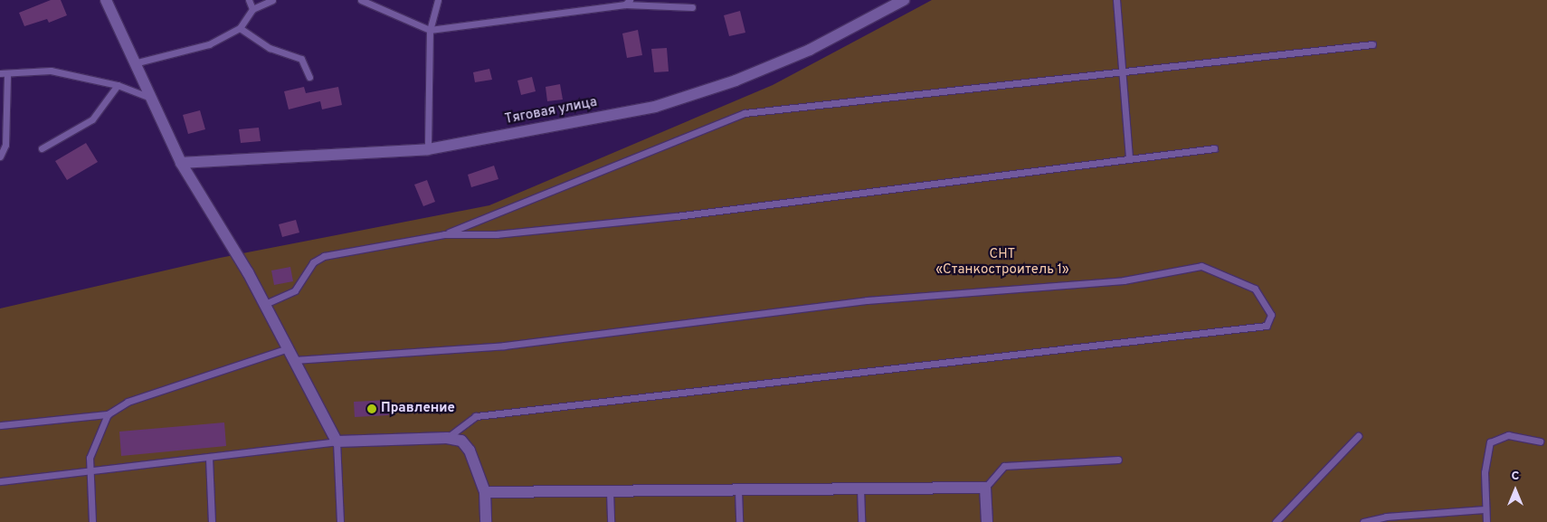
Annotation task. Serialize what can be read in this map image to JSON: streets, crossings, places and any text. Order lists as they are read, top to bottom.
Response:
{
  "streets": {
    "street": ["Тяговая улица"]
  },
  "parks": ["СНТ «Станкостроитель 1»"],
  "places": ["Правление"],
  "north": "top"
}
